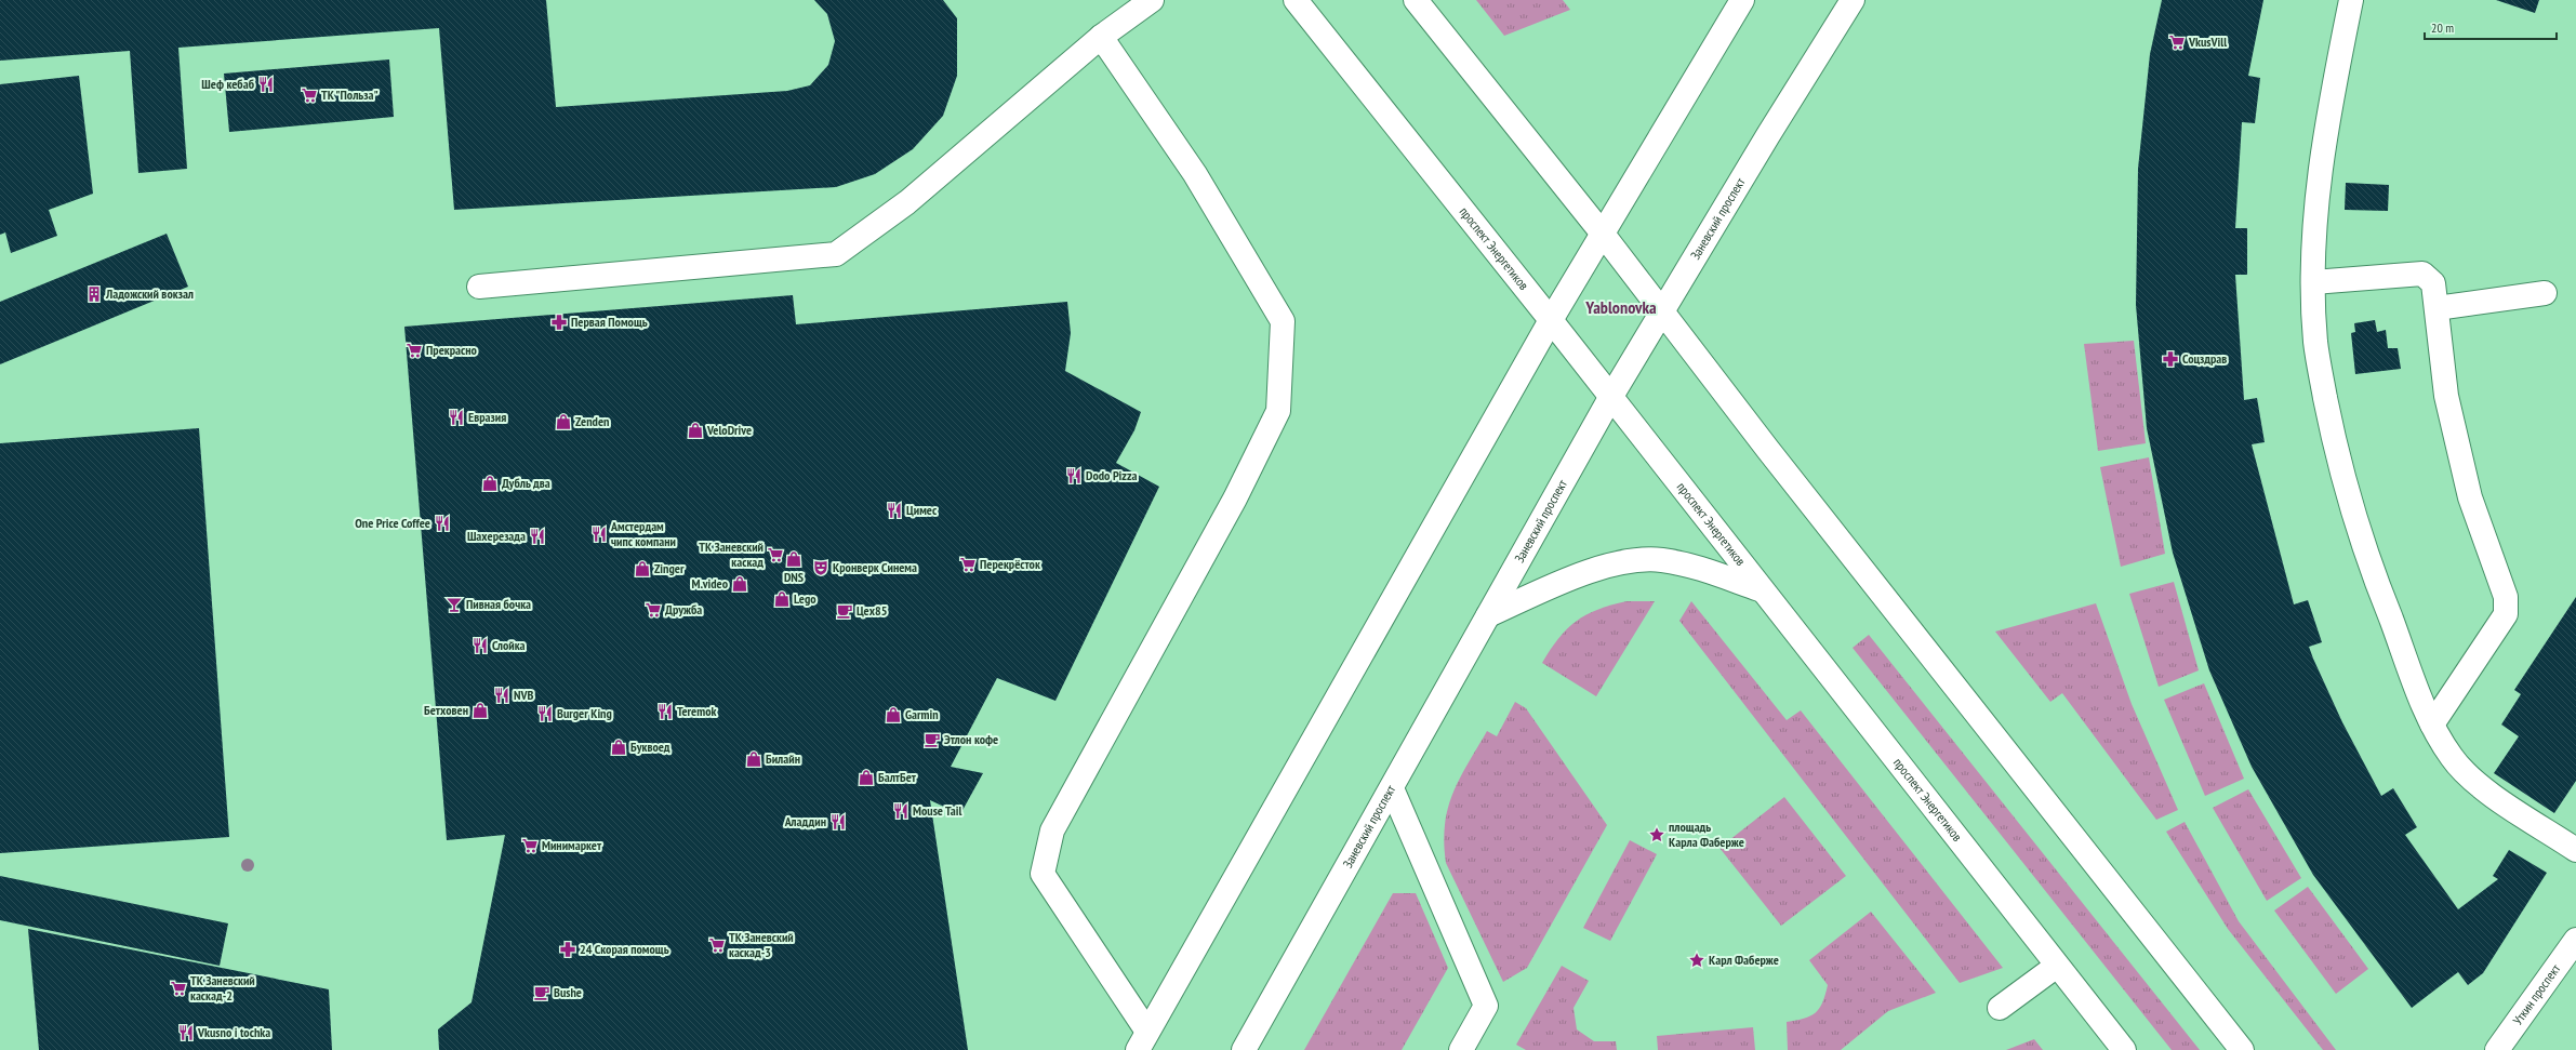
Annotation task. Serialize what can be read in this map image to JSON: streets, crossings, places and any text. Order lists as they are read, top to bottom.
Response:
{
  "streets": {
    "main road": ["Заневский проспект", "проспект Энергетиков", "Уткин проспект"]
  },
  "crossings": [
    ["Заневский проспект", "проспект Энергетиков"]
  ],
  "districts": ["Yablonovka"],
  "places": {
    "supermarket": [
      "VkusVill",
      "ТК \"Польза\"",
      "Прекрасно",
      "ТК Заневский каскад",
      "Перекрёсток",
      "Дружба",
      "Минимаркет",
      "ТК Заневский каскад-3",
      "ТК Заневский каскад-2"
    ],
    "restaurant": [
      "Шеф кебаб",
      "Евразия",
      "Dodo Pizza",
      "Цимес",
      "One Price Coffee",
      "Амстердам чипс компани",
      "Шахерезада",
      "Слойка",
      "NVB",
      "Teremok",
      "Burger King",
      "Mouse Tail",
      "Аладдин",
      "Vkusno i tochka"
    ],
    "building": ["Ладожский вокзал"],
    "pharmacy": ["Первая Помощь", "Соцздрав", "24 Скорая помощь"],
    "shop": [
      "Zenden",
      "VeloDrive",
      "Дубль два",
      "DNS",
      "Zinger",
      "M.video",
      "Lego",
      "Бетховен",
      "Garmin",
      "Буквоед",
      "Билайн",
      "БалтБет"
    ],
    "theatre": ["Кронверк Синема"],
    "bar": ["Пивная бочка"],
    "cafe": ["Цех85", "Этлон кофе", "Bushe"],
    "place": ["площадь Карла Фаберже", "Карл Фаберже"]
  },
  "scale_bar": "20 m"
}
